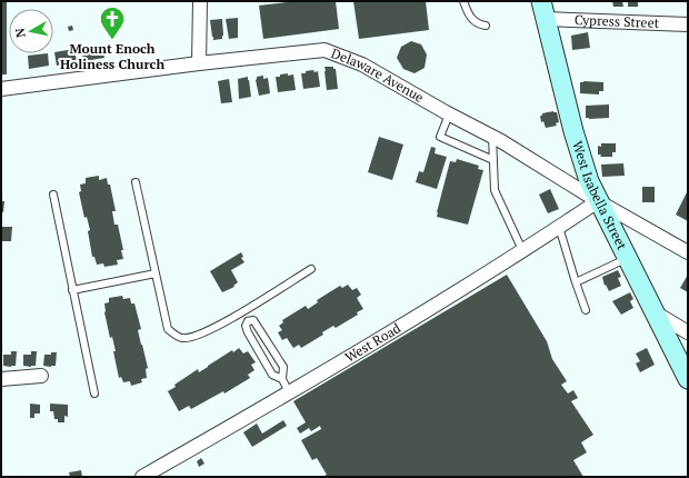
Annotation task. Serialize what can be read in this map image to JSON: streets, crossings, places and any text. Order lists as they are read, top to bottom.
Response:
{
  "streets": {
    "street": [
      "Cypress Street",
      "Delaware Avenue",
      "West Isabella Street",
      "West Road"
    ]
  },
  "crossings": [
    ["Cypress Street", "West Isabella Street"],
    ["Delaware Avenue", "West Isabella Street"],
    ["Delaware Avenue", "West Road"],
    ["West Isabella Street", "West Road"]
  ],
  "places": {
    "church": ["Mount Enoch Holiness Church"]
  },
  "north": "left"
}
